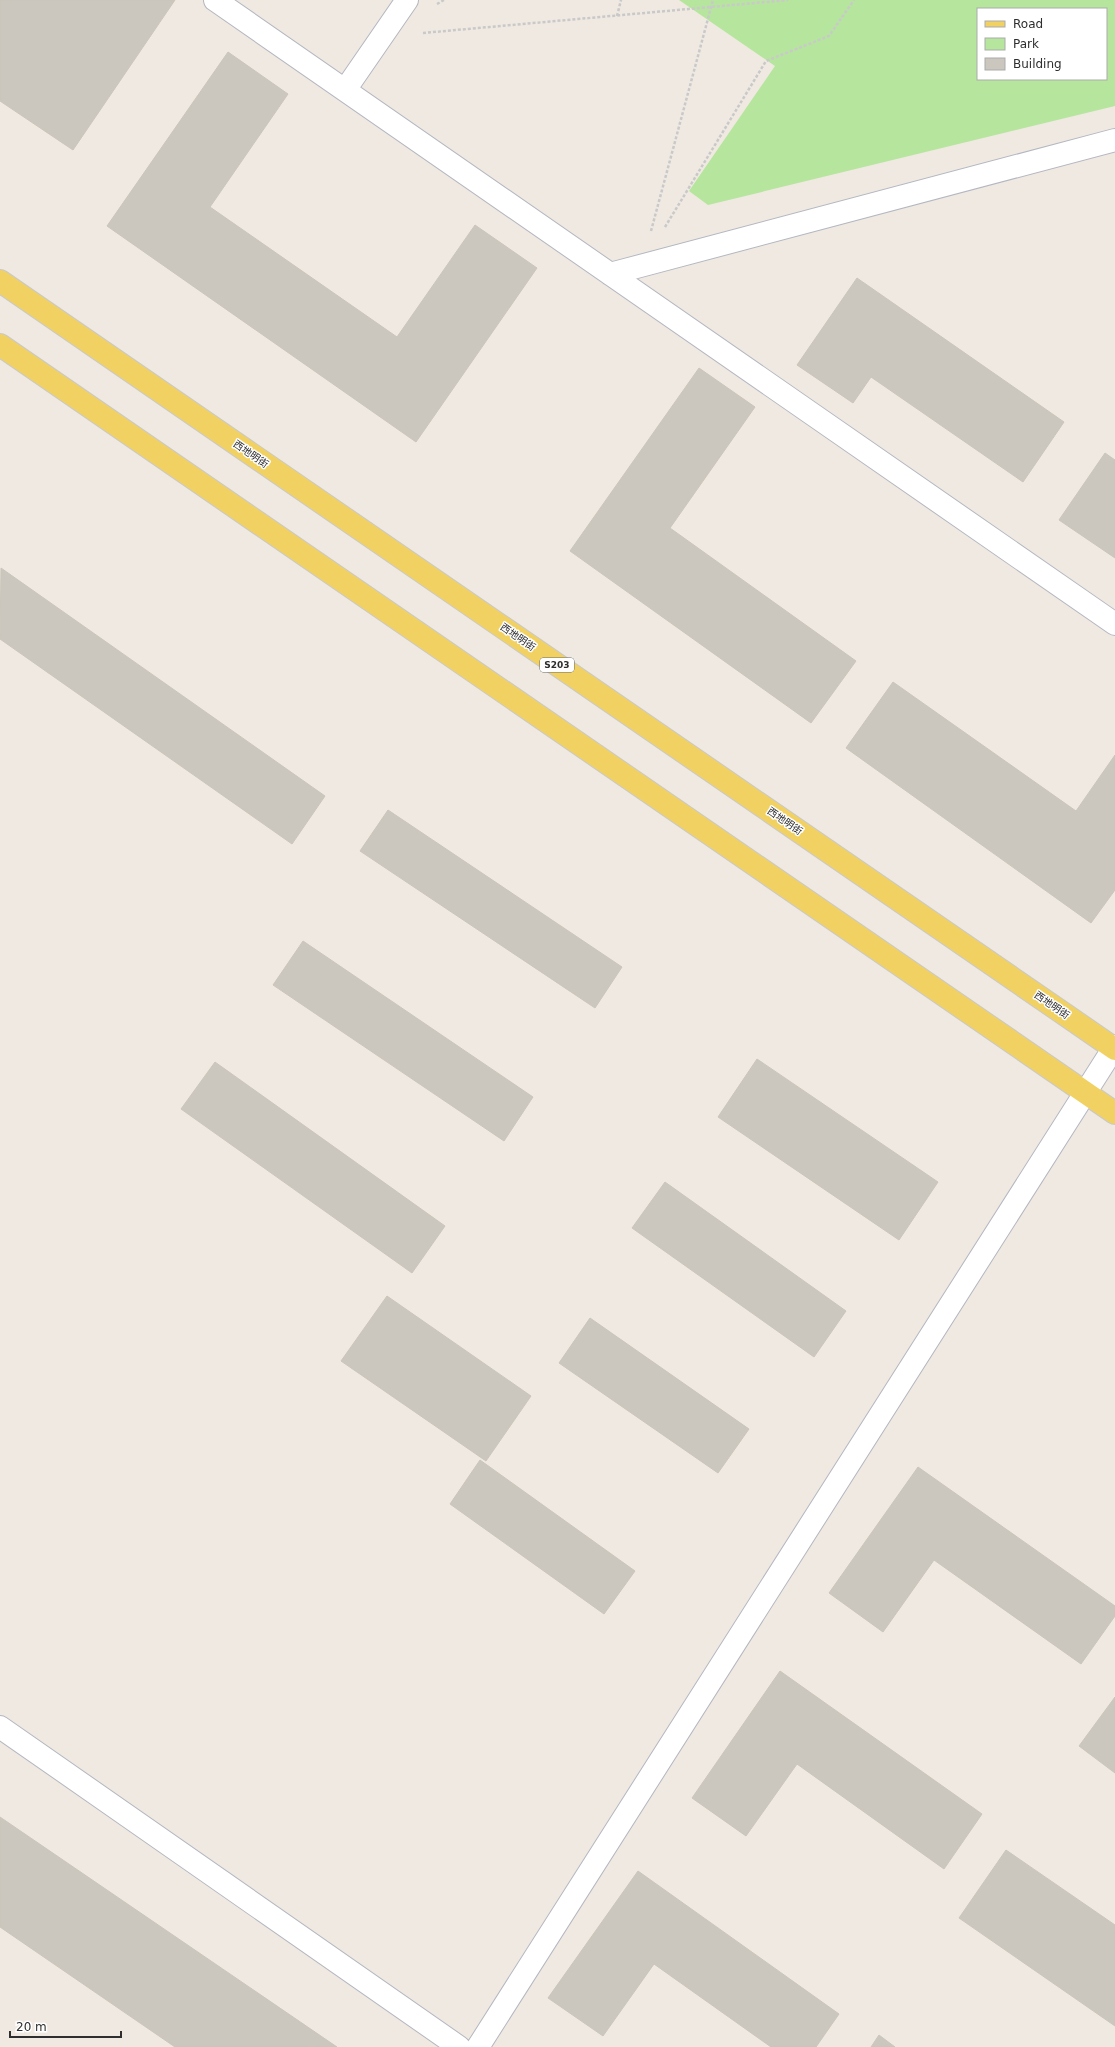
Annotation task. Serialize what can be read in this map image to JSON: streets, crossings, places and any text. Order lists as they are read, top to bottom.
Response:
{
  "streets": {
    "main road": ["西地明街", "S203"]
  },
  "legend": ["Road", "Park", "Building"],
  "scale_bar": "20 m"
}
